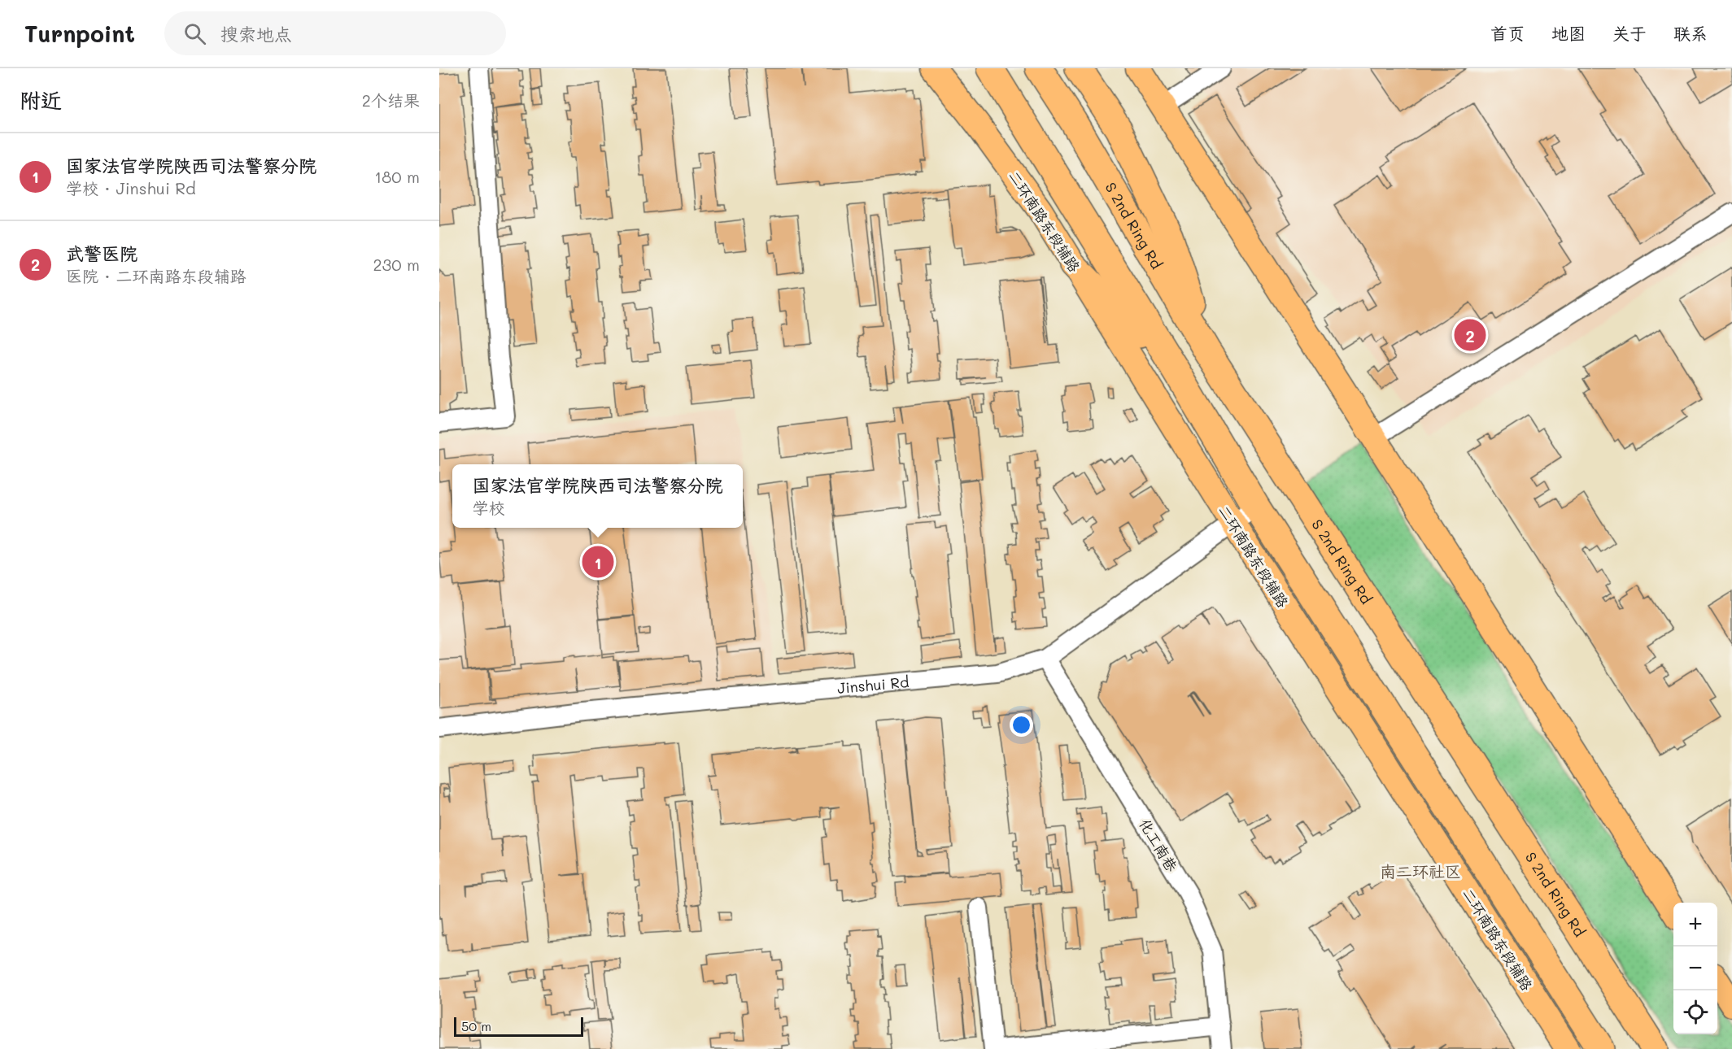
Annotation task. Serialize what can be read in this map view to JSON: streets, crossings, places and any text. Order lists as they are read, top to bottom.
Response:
{
  "streets": {
    "highway": ["S 2nd Ring Rd"],
    "main road": ["二环南路东段辅路"],
    "street": ["Jinshui Rd", "化工南巷"]
  },
  "crossings": [
    ["二环南路东段辅路", "Jinshui Rd"],
    ["Jinshui Rd", "化工南巷"]
  ],
  "districts": ["南二环社区"],
  "scale_bar": "50 m",
  "page": {
    "header": "Turnpoint",
    "search": "搜索地点",
    "nav": [
      "首页",
      "地图",
      "关于",
      "联系"
    ],
    "heading": ["附近", "2个结果"],
    "list": [
      {
        "mark": "1",
        "name": "国家法官学院陕西司法警察分院",
        "note": "学校 · Jinshui Rd",
        "value": "180 m"
      },
      {
        "mark": "2",
        "name": "武警医院",
        "note": "医院 · 二环南路东段辅路",
        "value": "230 m"
      }
    ],
    "pins": ["2", "1"],
    "popup": ["国家法官学院陕西司法警察分院", "学校"],
    "map_buttons": ["+", "−"],
    "scale": "50 m"
  }
}
